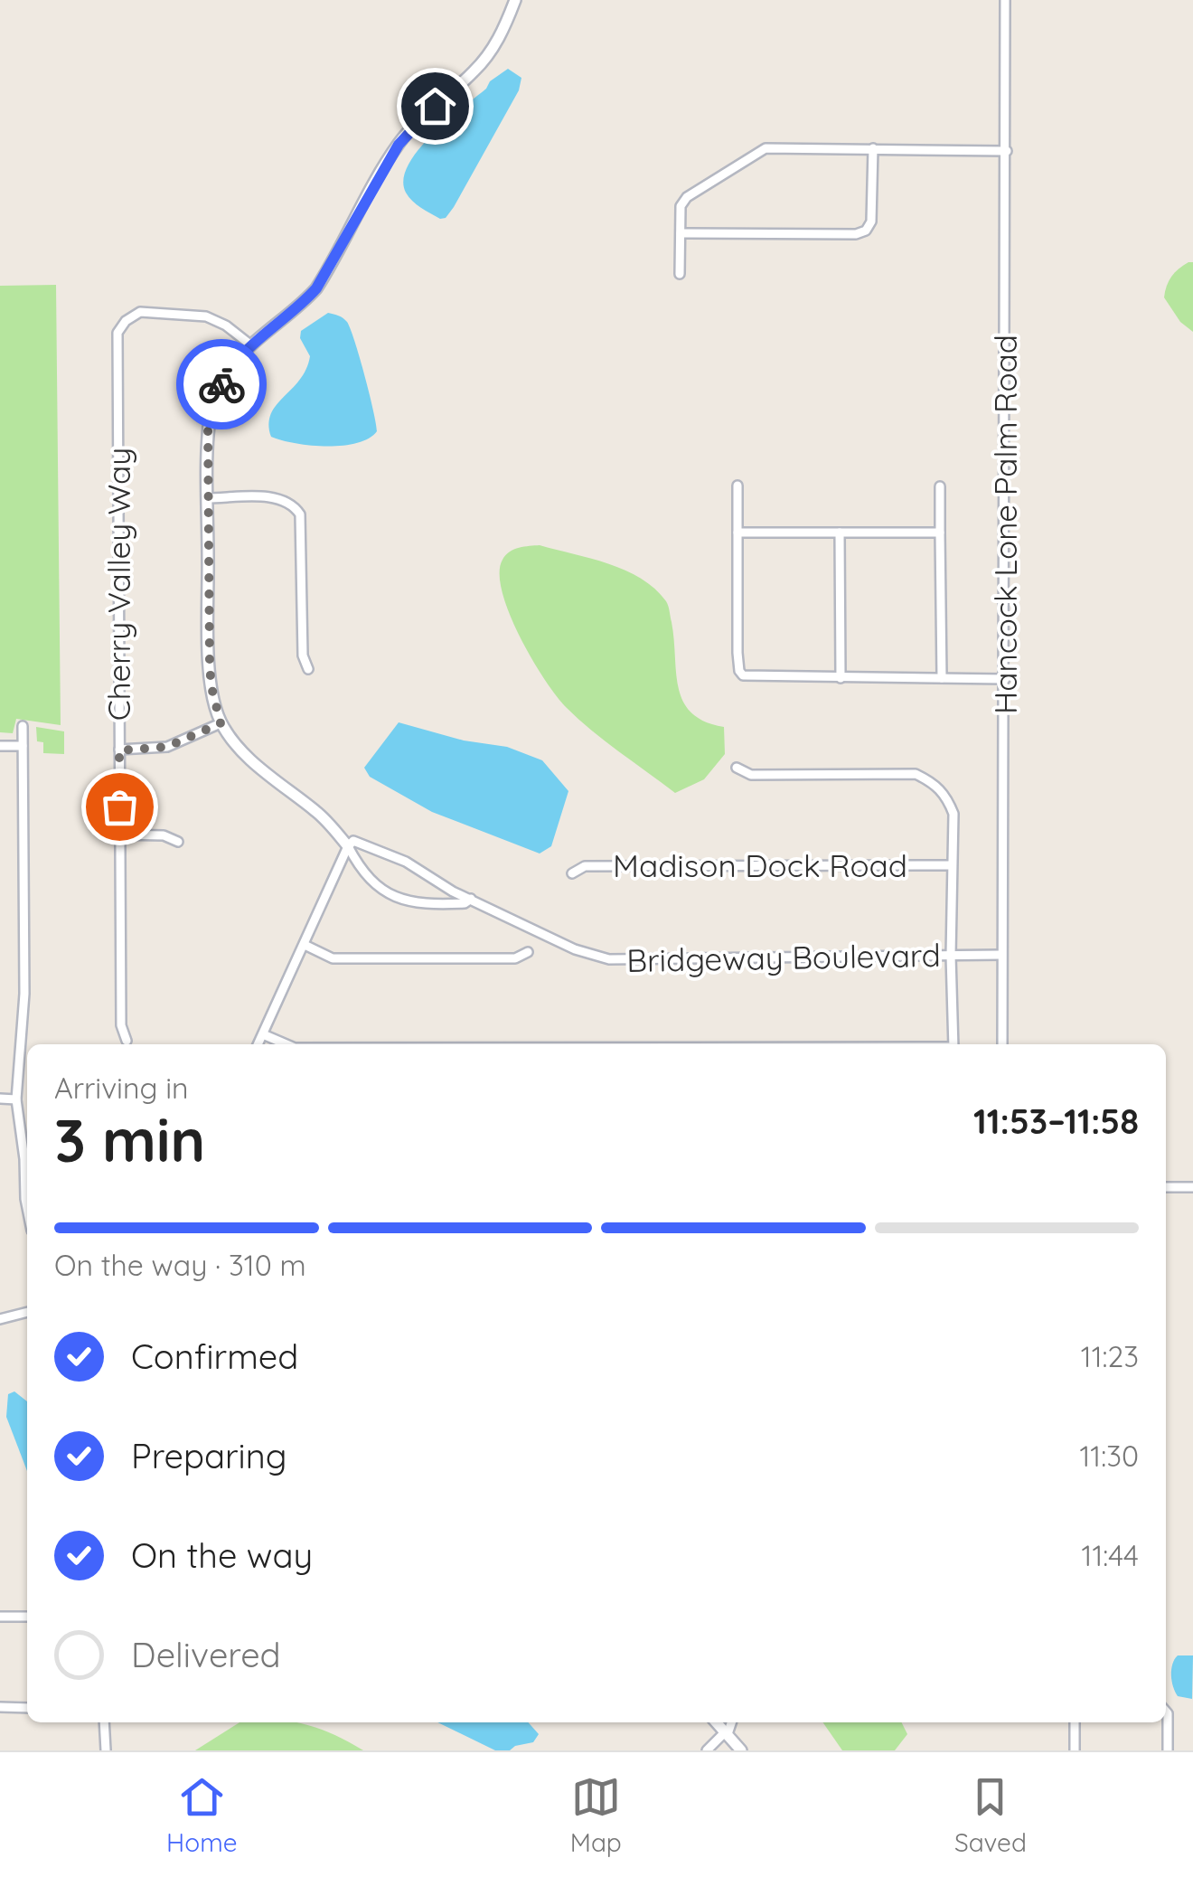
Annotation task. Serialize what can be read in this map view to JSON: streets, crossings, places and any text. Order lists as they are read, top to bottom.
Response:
{
  "streets": {
    "street": [
      "Hancock Lone Palm Road",
      "Cherry Valley Way",
      "Madison Dock Road",
      "Bridgeway Boulevard"
    ]
  },
  "crossings": [
    ["Hancock Lone Palm Road", "Bridgeway Boulevard"]
  ],
  "page": {
    "heading": ["3 min", "Arriving in", "11:53–11:58"],
    "bar": "On the way · 310 m",
    "list": [
      ["Confirmed", "11:23"],
      ["Preparing", "11:30"],
      ["On the way", "11:44"],
      "Delivered"
    ],
    "tabs": ["Home", "Map", "Saved"]
  }
}
